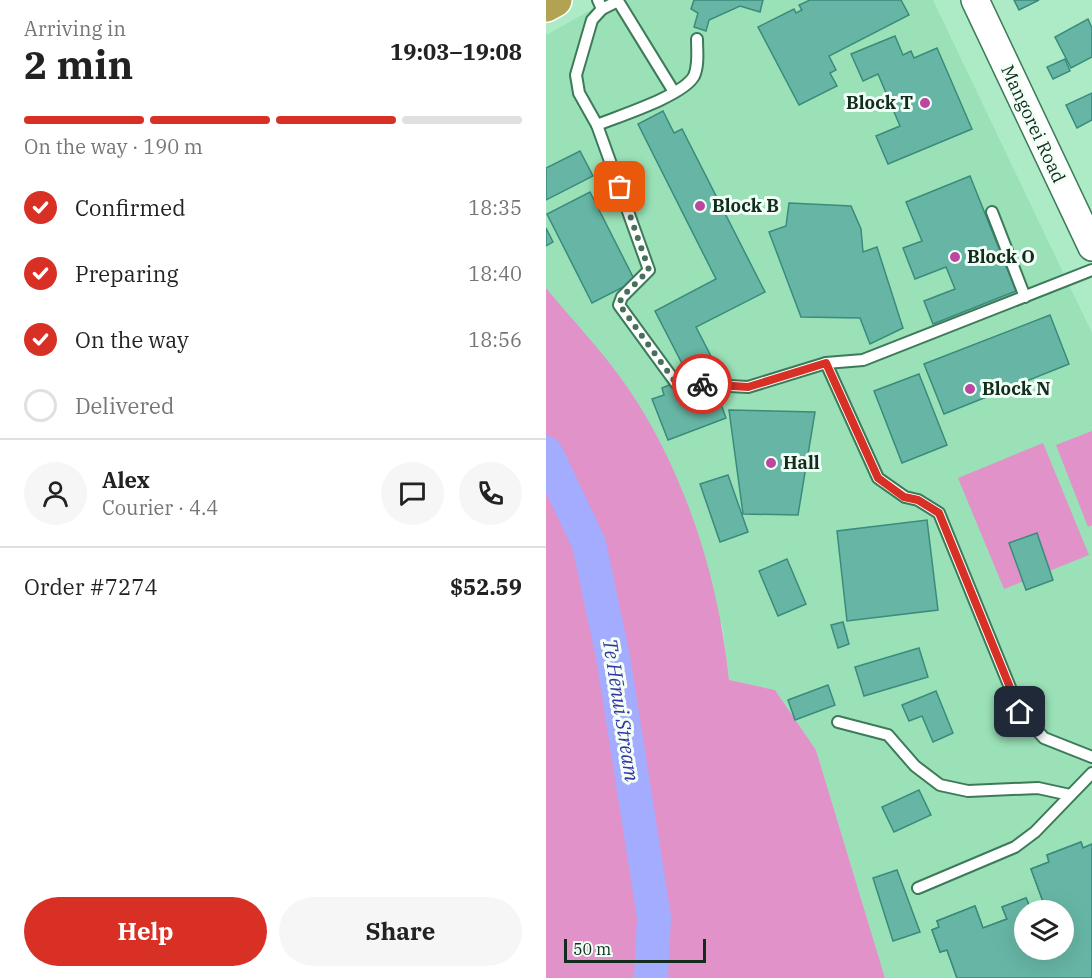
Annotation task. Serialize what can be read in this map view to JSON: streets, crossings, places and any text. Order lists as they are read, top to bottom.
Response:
{
  "streets": {
    "main road": ["Mangorei Road"]
  },
  "water": ["Te Hēnui Stream"],
  "places": [
    "Block T",
    "Block B",
    "Block O",
    "Block N",
    "Hall"
  ],
  "scale_bar": "50 m",
  "page": {
    "heading": ["2 min", "Arriving in", "19:03–19:08"],
    "panel": [
      "Alex",
      "Courier · 4.4",
      "Order #7274",
      "$52.59"
    ],
    "bar": "On the way · 190 m",
    "list": [
      ["Confirmed", "18:35"],
      ["Preparing", "18:40"],
      ["On the way", "18:56"],
      "Delivered"
    ],
    "buttons": ["Help", "Share"],
    "scale": "50 m"
  }
}
